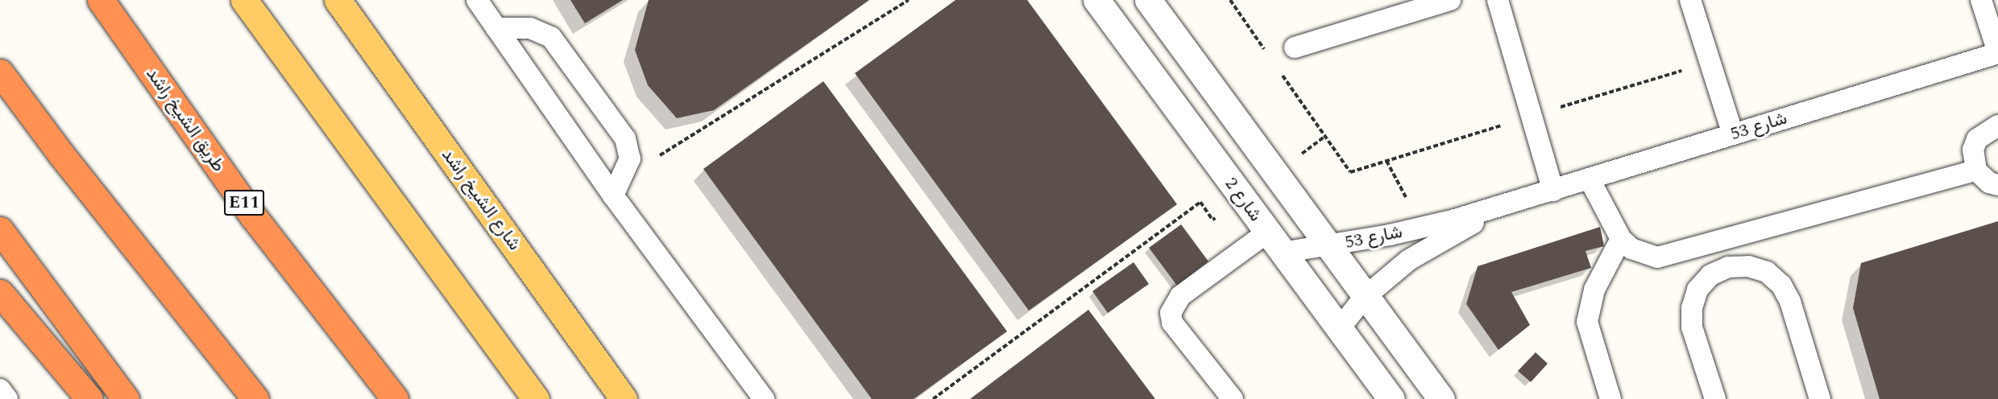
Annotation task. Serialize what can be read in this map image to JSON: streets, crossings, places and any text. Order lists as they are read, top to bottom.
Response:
{
  "streets": {
    "highway": ["طريق الشيخ راشد", "E11"],
    "main road": ["شارع الشيخ راشد"],
    "street": ["شارع 2"],
    "lane": ["شارع 53"]
  },
  "crossings": [
    ["شارع 53", "شارع 2"]
  ]
}
